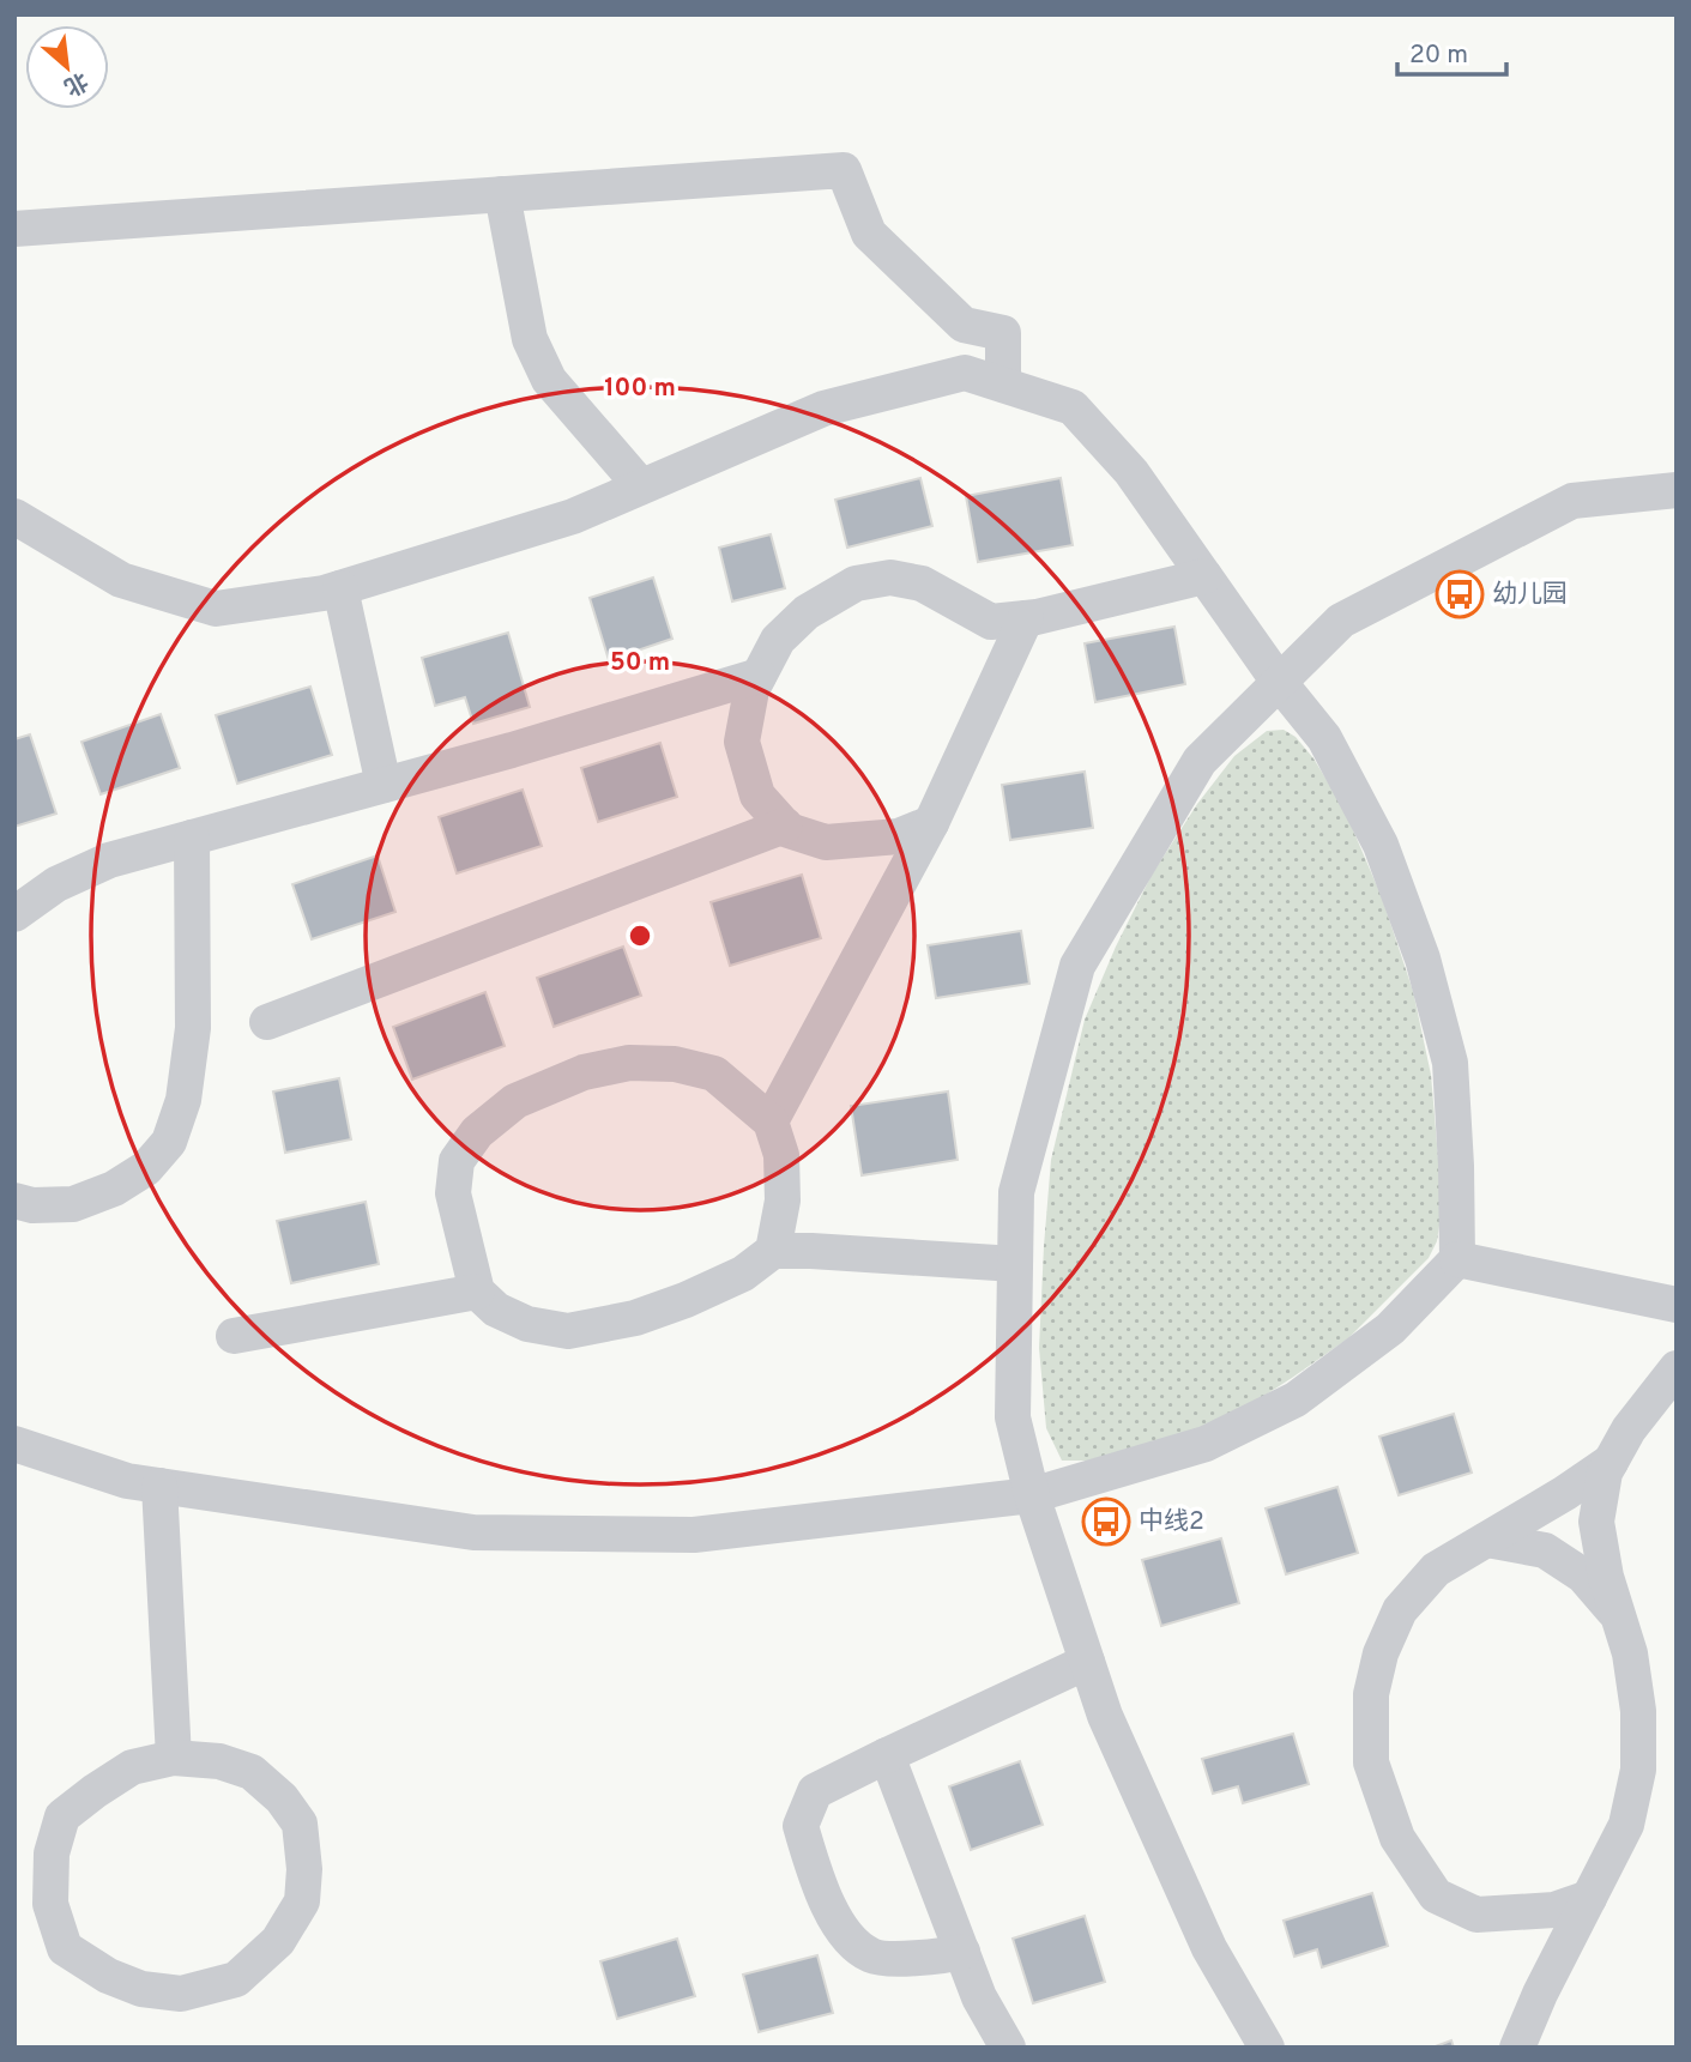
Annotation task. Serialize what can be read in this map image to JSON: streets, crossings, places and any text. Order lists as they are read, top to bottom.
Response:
{
  "places": {
    "bus stop": ["幼儿园", "中线2"]
  },
  "scale_bar": "20 m",
  "north": "bottom right",
  "rings": ["100 m", "50 m"]
}
